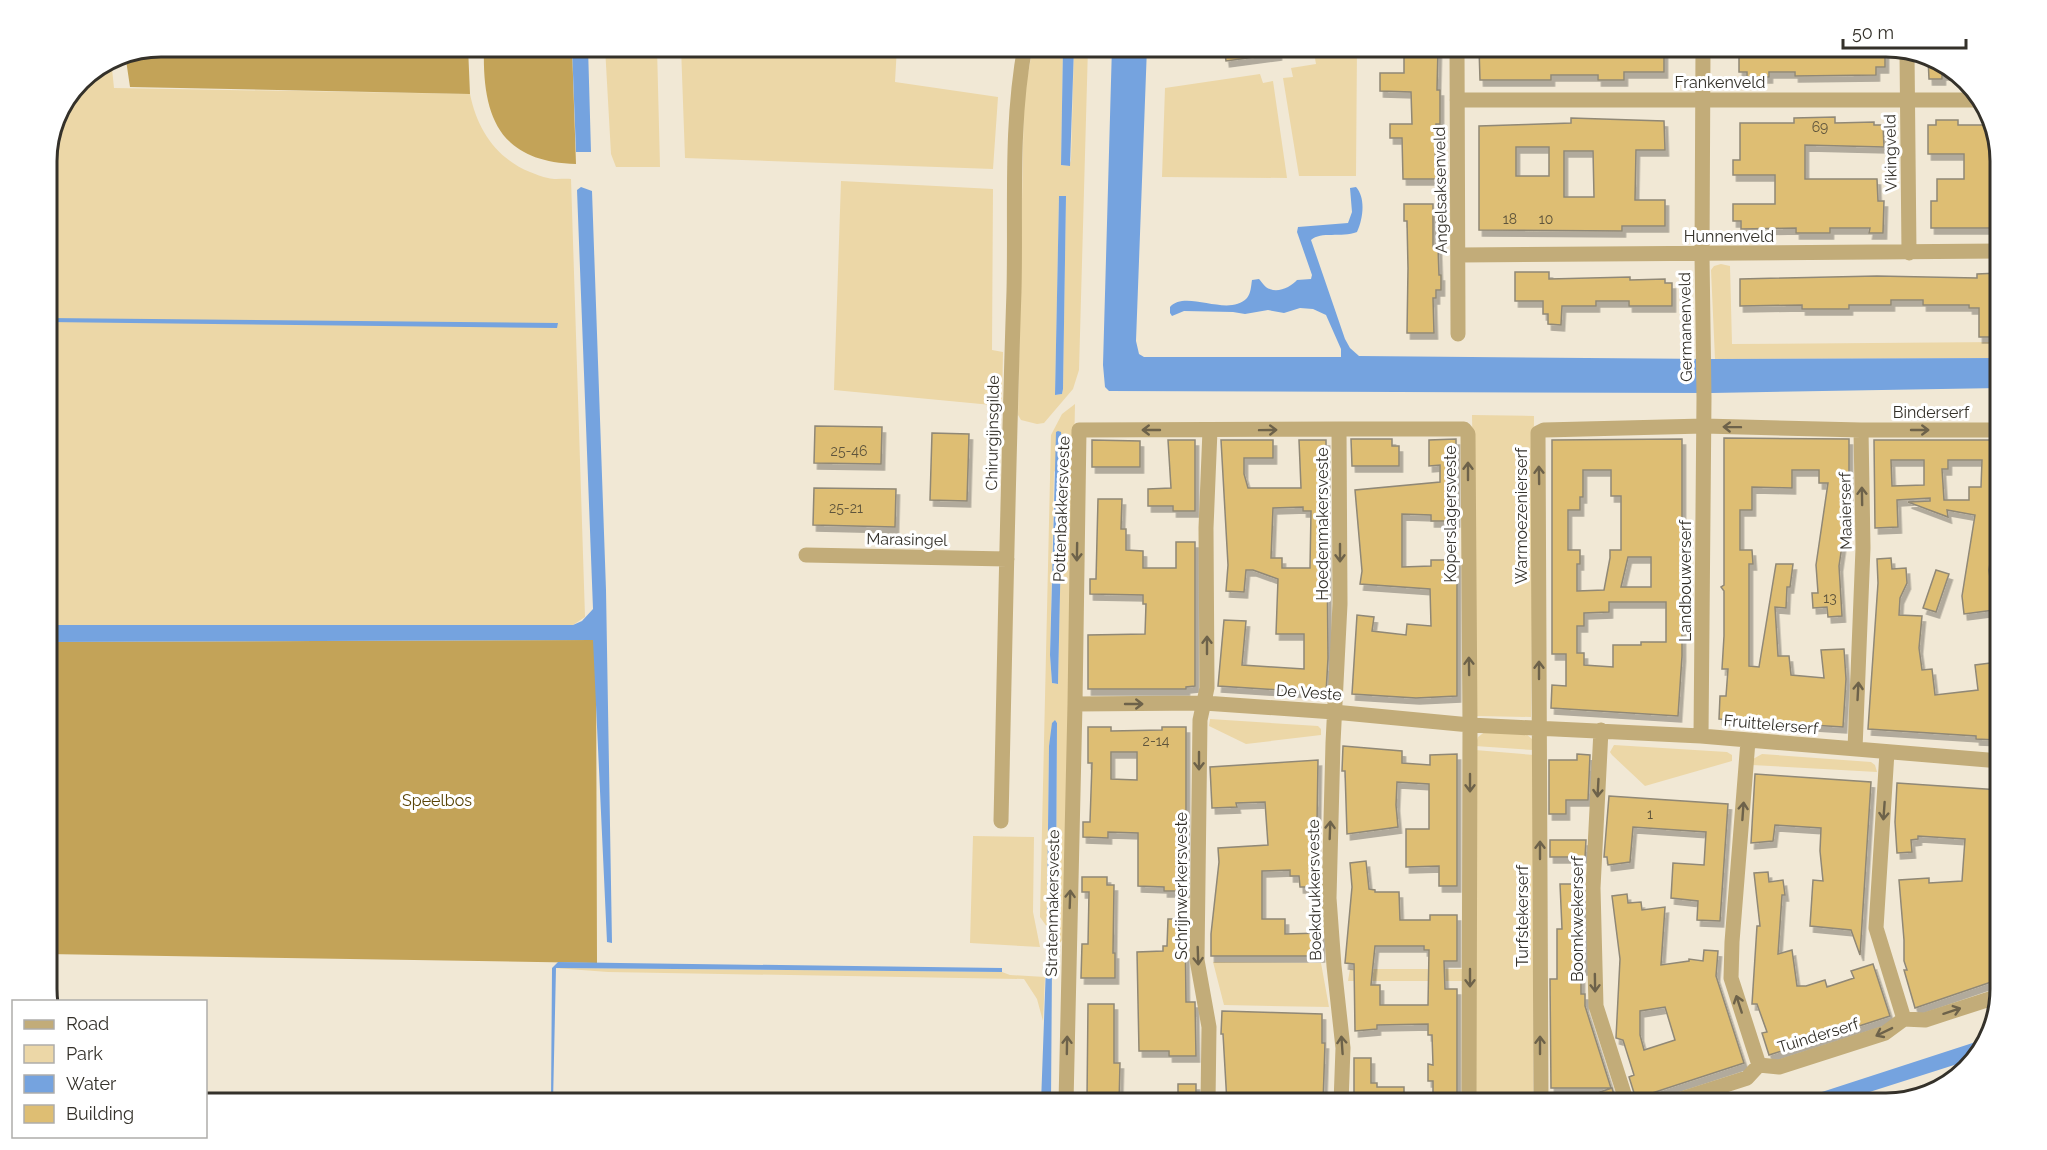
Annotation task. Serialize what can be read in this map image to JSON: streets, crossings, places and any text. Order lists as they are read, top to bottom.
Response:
{
  "streets": {
    "street": [
      "Frankenveld",
      "Vikingveld",
      "Angelsaksenveld",
      "Hunnenveld",
      "Germanenveld",
      "Binderserf",
      "Chirurgijnsgilde",
      "Pottenbakkersveste",
      "Maaierserf",
      "Koperslagersveste",
      "Warmoezenierserf",
      "Hoedenmakersveste",
      "Marasingel",
      "Landbouwerserf",
      "De Veste",
      "Fruittelerserf",
      "Schrijnwerkersveste",
      "Boekdrukkersveste",
      "Stratenmakersveste",
      "Turfstekerserf",
      "Boomkwekerserf",
      "Tuinderserf"
    ]
  },
  "crossings": [
    ["Frankenveld", "Vikingveld"],
    ["Frankenveld", "Angelsaksenveld"],
    ["Frankenveld", "Germanenveld"],
    ["Vikingveld", "Hunnenveld"],
    ["Angelsaksenveld", "Hunnenveld"],
    ["Hunnenveld", "Germanenveld"],
    ["Germanenveld", "Warmoezenierserf"],
    ["Germanenveld", "Landbouwerserf"],
    ["Binderserf", "Maaierserf"],
    ["Chirurgijnsgilde", "Marasingel"],
    ["Pottenbakkersveste", "Hoedenmakersveste"],
    ["Pottenbakkersveste", "De Veste"],
    ["Pottenbakkersveste", "Stratenmakersveste"],
    ["Maaierserf", "Fruittelerserf"],
    ["Koperslagersveste", "Hoedenmakersveste"],
    ["Koperslagersveste", "De Veste"],
    ["Warmoezenierserf", "Landbouwerserf"],
    ["Warmoezenierserf", "De Veste"],
    ["Warmoezenierserf", "Fruittelerserf"],
    ["Warmoezenierserf", "Turfstekerserf"],
    ["Hoedenmakersveste", "De Veste"],
    ["Hoedenmakersveste", "Boekdrukkersveste"],
    ["Landbouwerserf", "Fruittelerserf"],
    ["De Veste", "Fruittelerserf"],
    ["De Veste", "Schrijnwerkersveste"],
    ["De Veste", "Boekdrukkersveste"],
    ["De Veste", "Stratenmakersveste"],
    ["De Veste", "Turfstekerserf"],
    ["Fruittelerserf", "Turfstekerserf"],
    ["Fruittelerserf", "Boomkwekerserf"],
    ["Fruittelerserf", "Tuinderserf"]
  ],
  "one_way": [
    "Binderserf",
    "Maaierserf",
    "Schrijnwerkersveste",
    "Stratenmakersveste"
  ],
  "parks": ["Speelbos"],
  "house_numbers": [
    "69",
    "18",
    "10",
    "25-46",
    "25-21",
    "13",
    "2-14",
    "1"
  ],
  "legend": [
    "Road",
    "Park",
    "Water",
    "Building"
  ],
  "scale_bar": "50 m"
}
